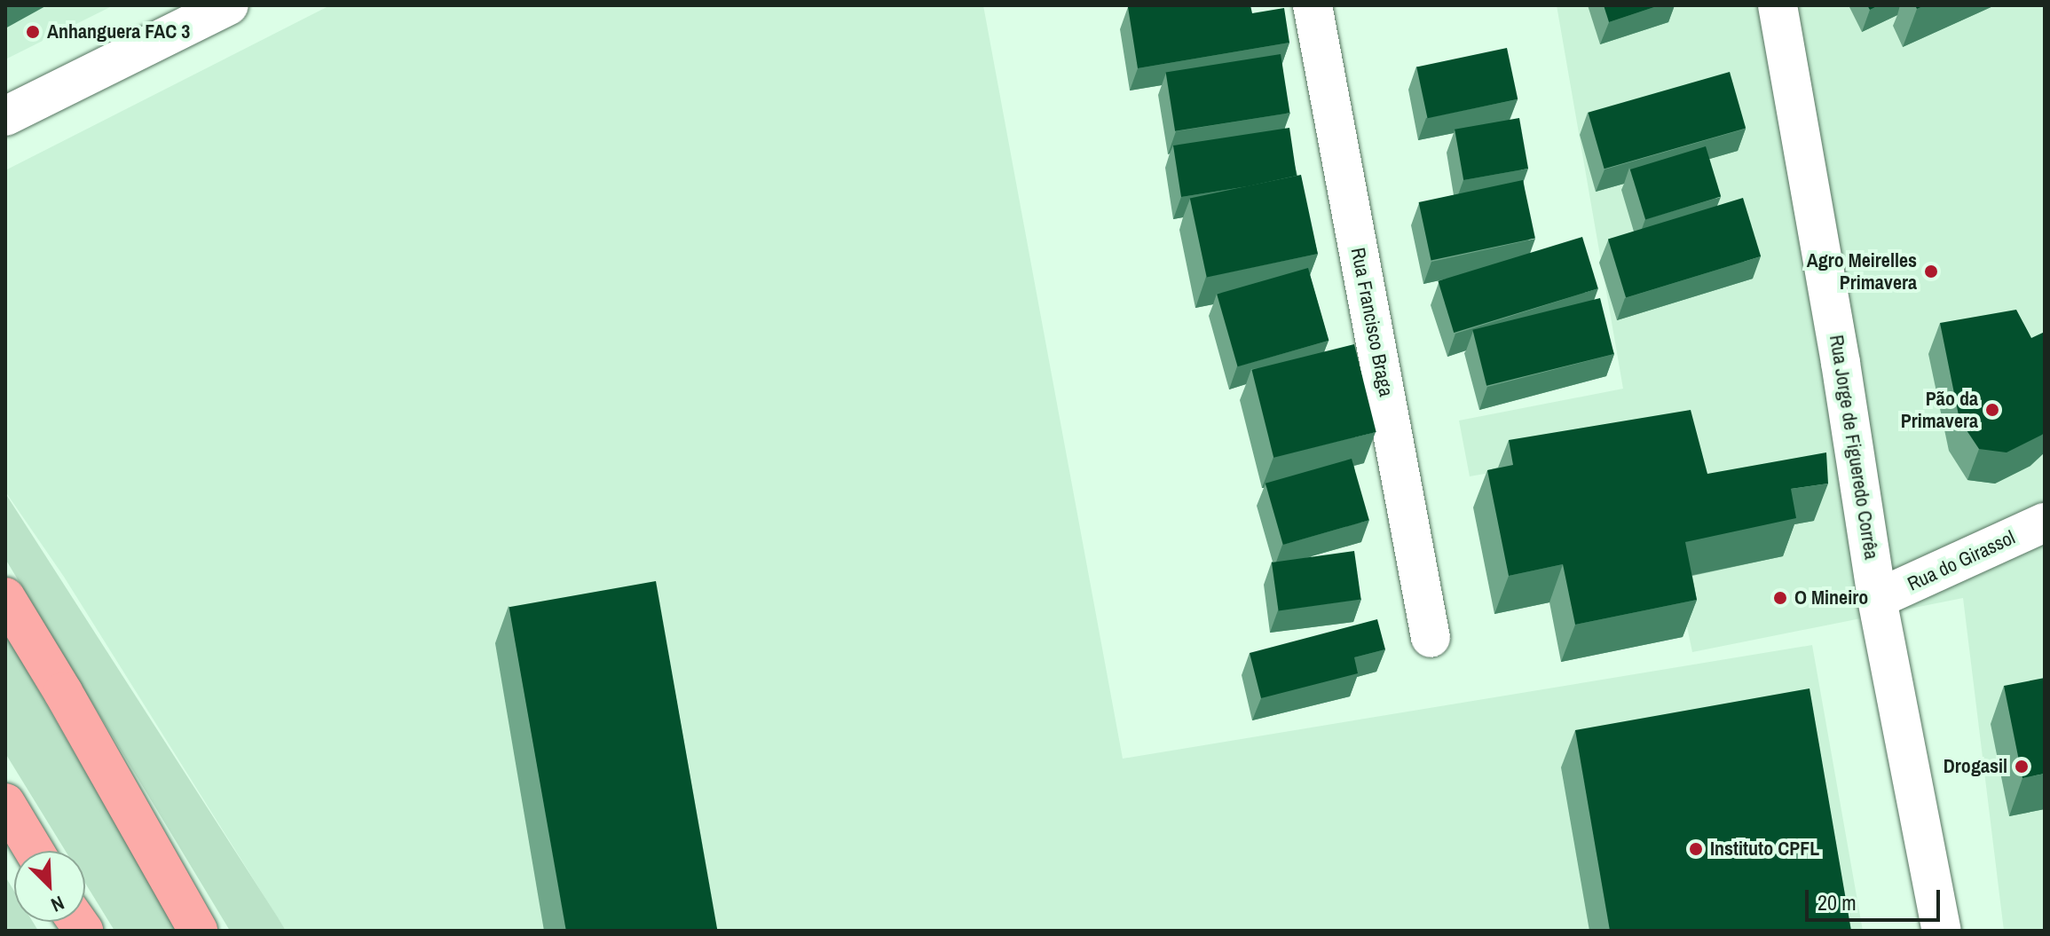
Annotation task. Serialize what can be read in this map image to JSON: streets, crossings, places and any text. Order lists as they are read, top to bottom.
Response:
{
  "streets": {
    "street": ["Rua Francisco Braga", "Rua Jorge de Figueredo Corrêa", "Rua do Girassol"]
  },
  "crossings": [
    ["Rua Jorge de Figueredo Corrêa", "Rua do Girassol"]
  ],
  "places": [
    "Anhanguera FAC 3",
    "Agro Meirelles Primavera",
    "Pão da Primavera",
    "O Mineiro",
    "Drogasil",
    "Instituto CPFL"
  ],
  "scale_bar": "20 m",
  "north": "bottom right"
}
